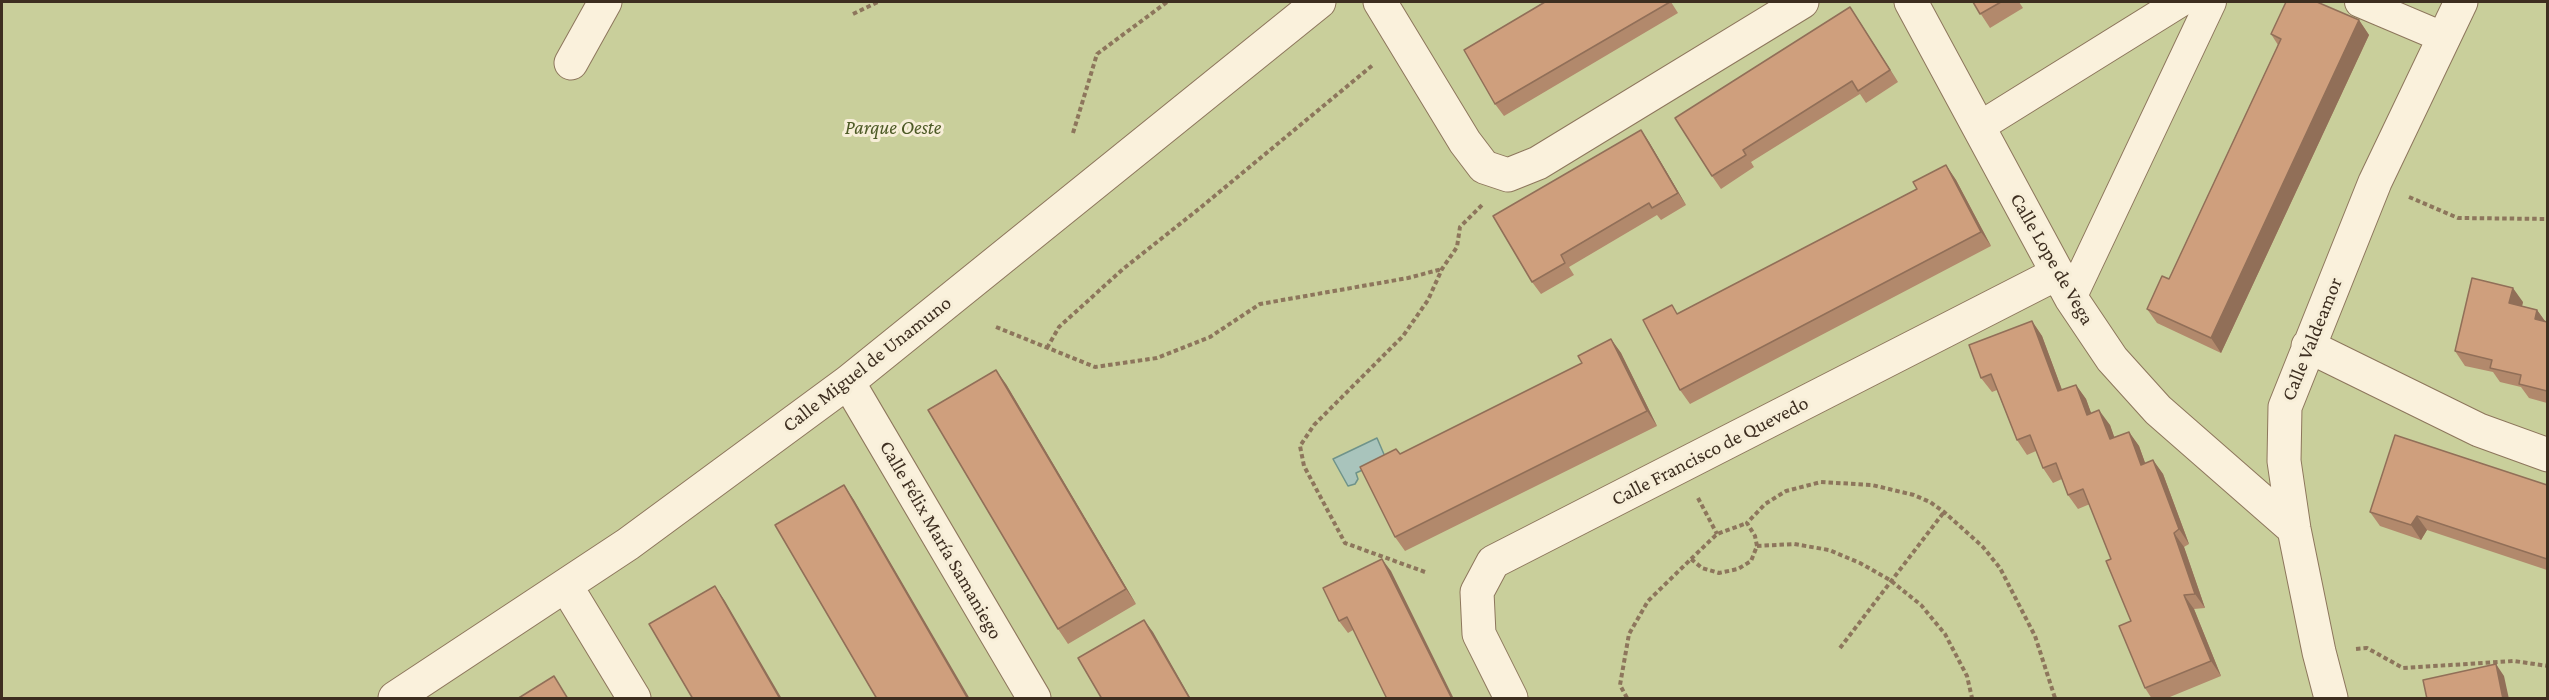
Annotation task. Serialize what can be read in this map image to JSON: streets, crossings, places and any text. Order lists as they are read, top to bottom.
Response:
{
  "streets": {
    "street": [
      "Calle Lope de Vega",
      "Calle Valdeamor",
      "Calle Miguel de Unamuno",
      "Calle Francisco de Quevedo",
      "Calle Félix María Samaniego"
    ]
  },
  "crossings": [
    ["Calle Lope de Vega", "Calle Valdeamor"],
    ["Calle Lope de Vega", "Calle Francisco de Quevedo"],
    ["Calle Miguel de Unamuno", "Calle Félix María Samaniego"]
  ],
  "parks": ["Parque Oeste"]
}
